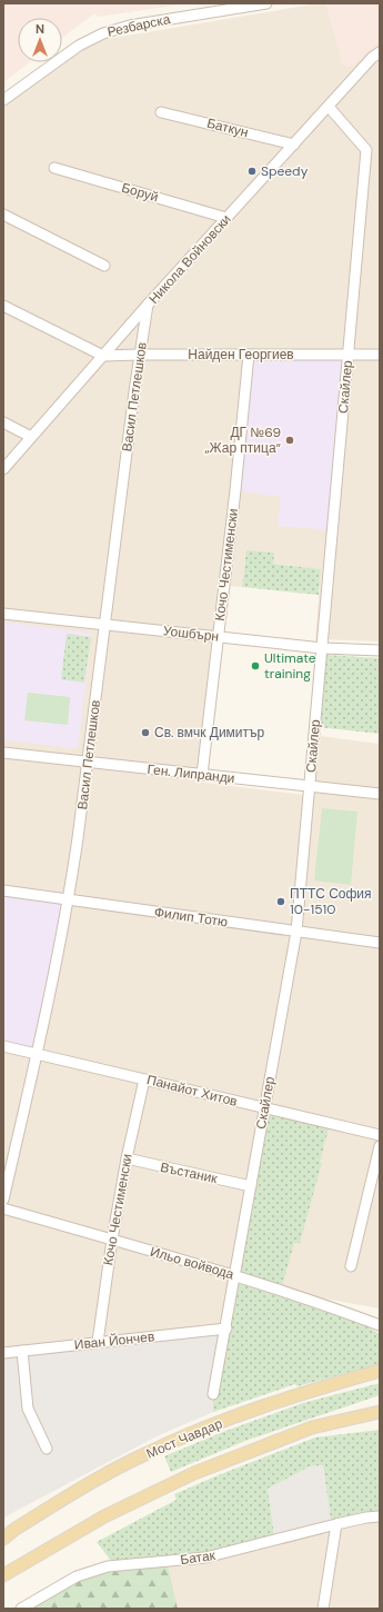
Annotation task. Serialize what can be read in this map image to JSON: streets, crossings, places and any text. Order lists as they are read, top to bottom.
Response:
{
  "streets": {
    "main road": ["Мост Чавдар"],
    "street": [
      "Резбарска",
      "Баткун",
      "Боруй",
      "Никола Войновски",
      "Найден Георгиев",
      "Скайлер",
      "Васил Петлешков",
      "Кочо Честименски",
      "Уошбърн",
      "Ген. Липранди",
      "Филип Тотю",
      "Панайот Хитов",
      "Въстаник",
      "Ильо войвода",
      "Иван Йончев",
      "Батак"
    ]
  },
  "crossings": [
    ["Баткун", "Никола Войновски"],
    ["Боруй", "Никола Войновски"],
    ["Никола Войновски", "Найден Георгиев"],
    ["Никола Войновски", "Скайлер"],
    ["Никола Войновски", "Васил Петлешков"],
    ["Найден Георгиев", "Скайлер"],
    ["Найден Георгиев", "Васил Петлешков"],
    ["Найден Георгиев", "Кочо Честименски"],
    ["Скайлер", "Уошбърн"],
    ["Скайлер", "Ген. Липранди"],
    ["Скайлер", "Филип Тотю"],
    ["Скайлер", "Панайот Хитов"],
    ["Скайлер", "Въстаник"],
    ["Скайлер", "Ильо войвода"],
    ["Скайлер", "Иван Йончев"],
    ["Васил Петлешков", "Уошбърн"],
    ["Васил Петлешков", "Ген. Липранди"],
    ["Васил Петлешков", "Филип Тотю"],
    ["Васил Петлешков", "Панайот Хитов"],
    ["Кочо Честименски", "Уошбърн"],
    ["Кочо Честименски", "Ген. Липранди"],
    ["Кочо Честименски", "Панайот Хитов"],
    ["Кочо Честименски", "Въстаник"],
    ["Кочо Честименски", "Ильо войвода"],
    ["Кочо Честименски", "Иван Йончев"]
  ],
  "places": [
    "Speedy",
    "ДГ №69 „Жар птица“",
    "Ultimate training",
    "Св. вмчк Димитър",
    "ПТТС София 10-1510"
  ],
  "north": "top"
}
